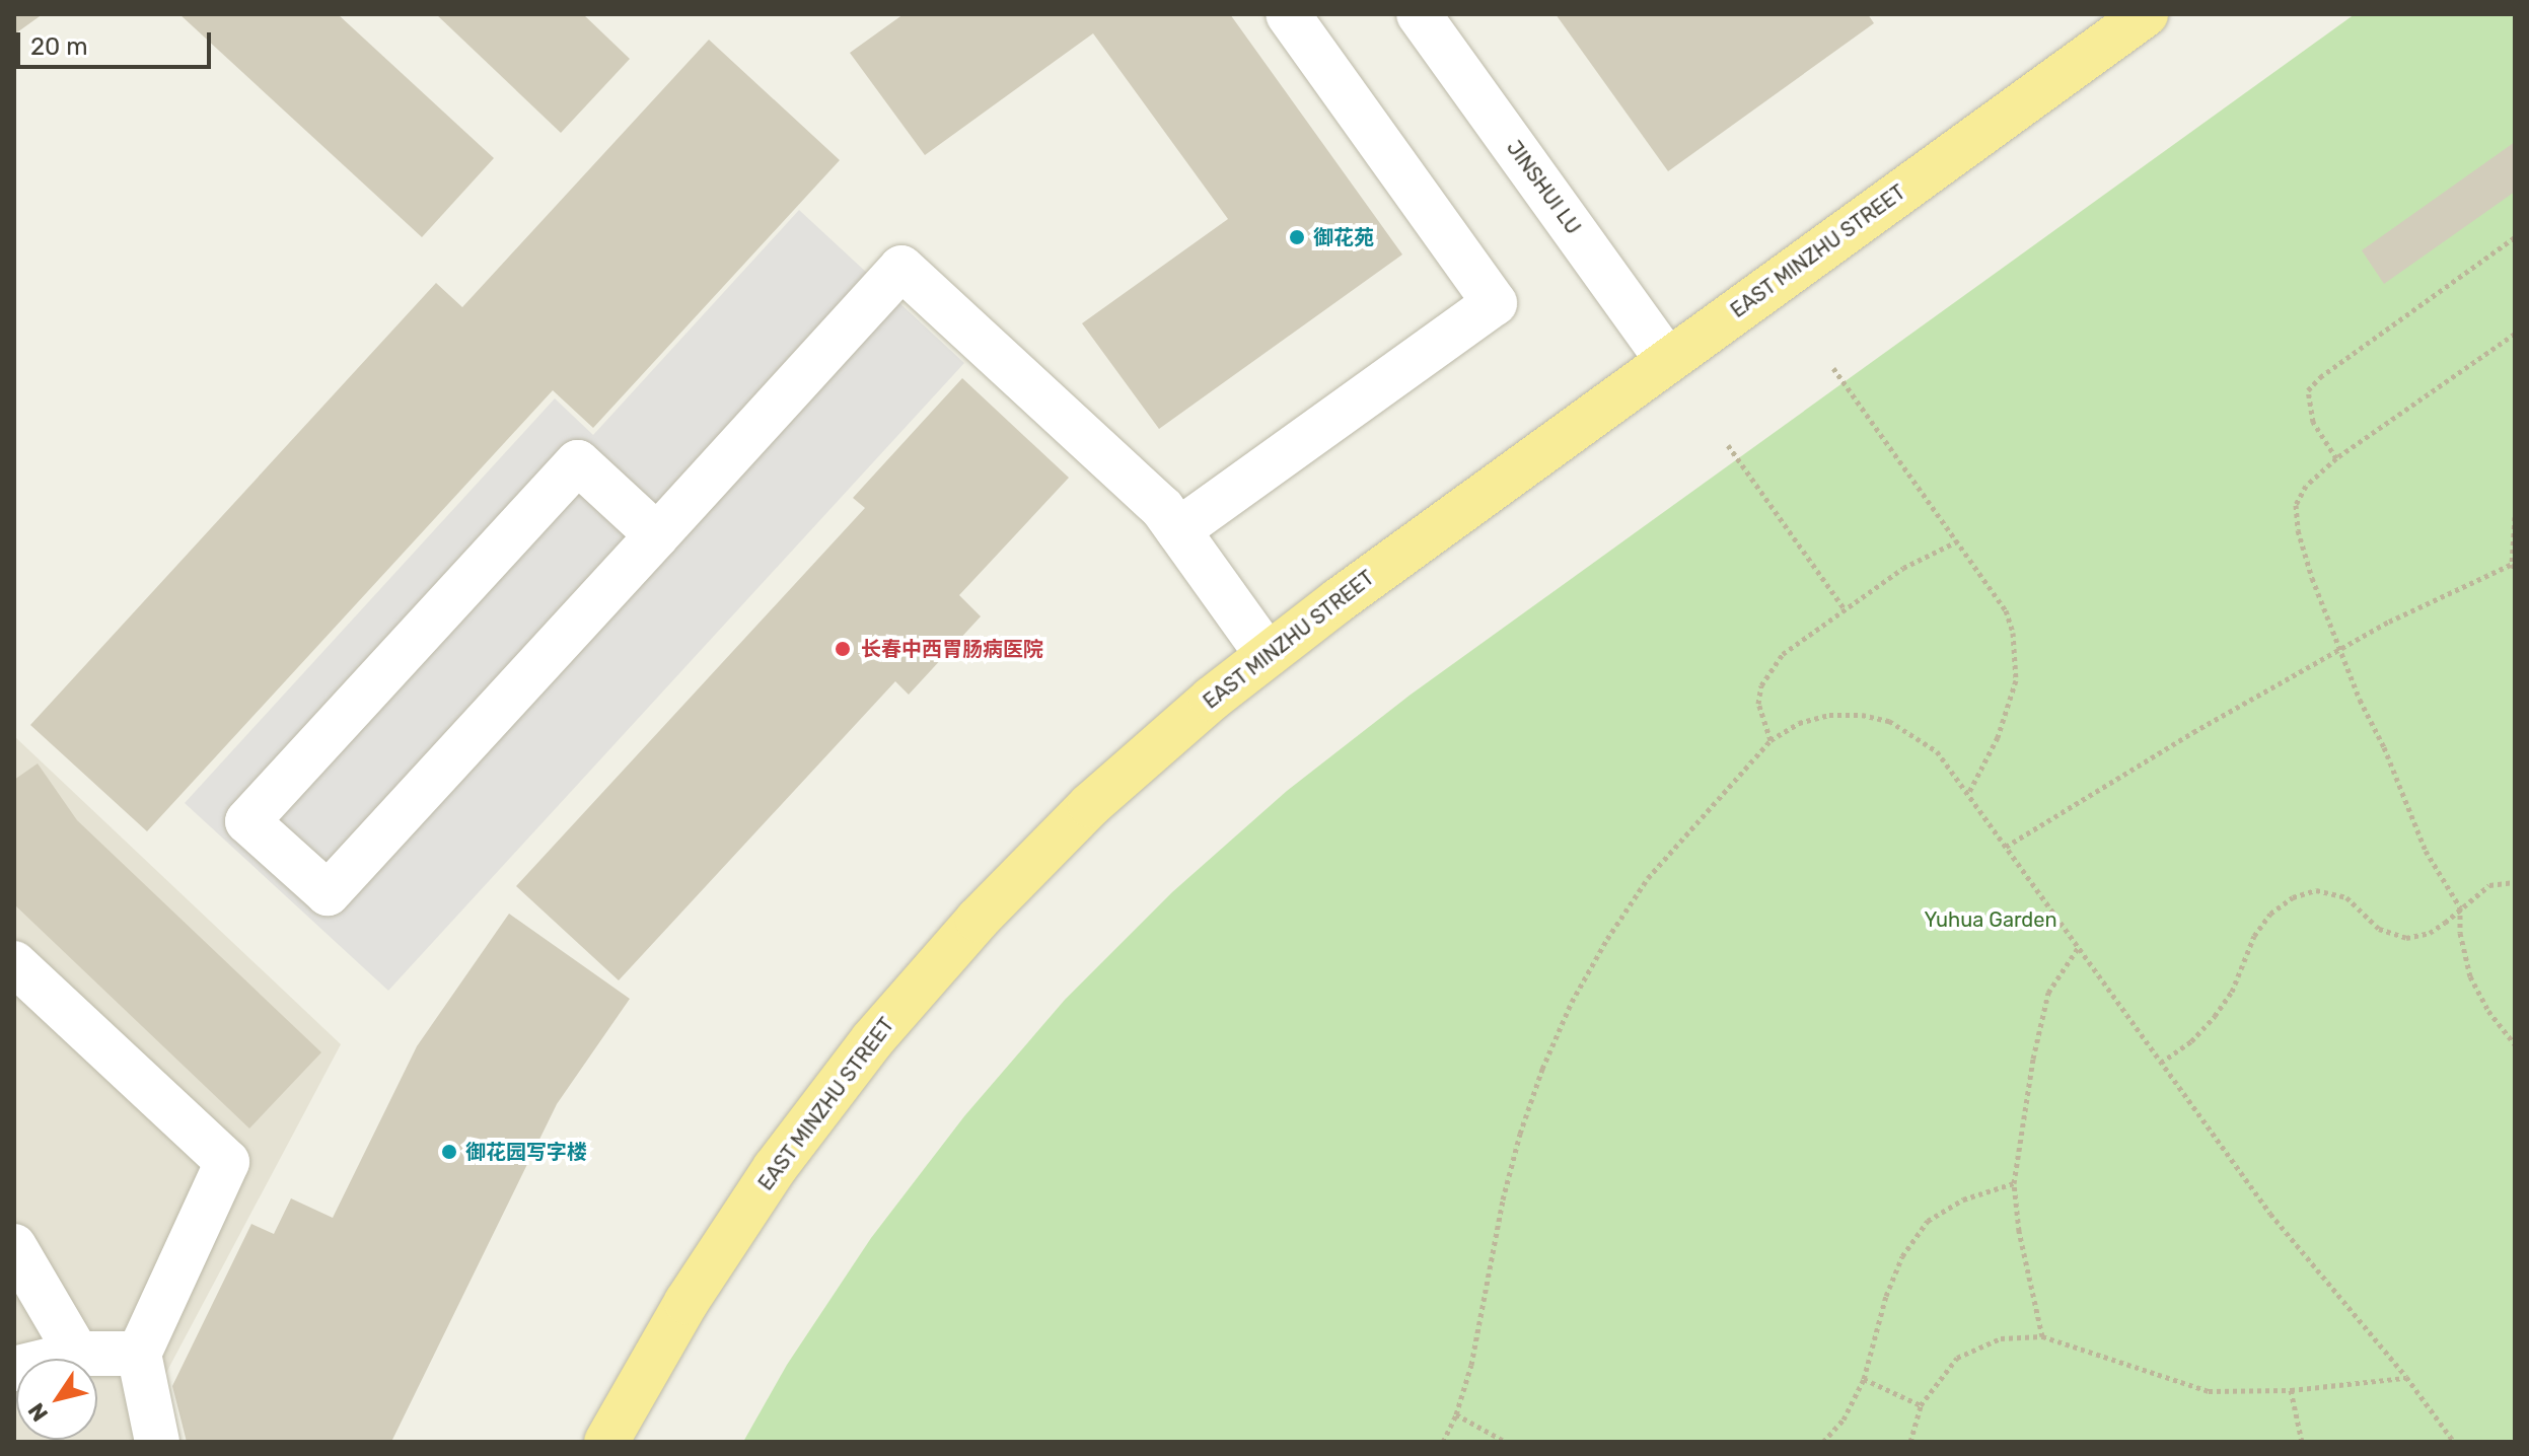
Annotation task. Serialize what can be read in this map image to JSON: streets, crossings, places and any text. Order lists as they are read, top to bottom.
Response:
{
  "streets": {
    "main road": ["EAST MINZHU STREET"],
    "street": ["JINSHUI LU"]
  },
  "crossings": [
    ["JINSHUI LU", "EAST MINZHU STREET"]
  ],
  "parks": ["Yuhua Garden"],
  "places": ["御花苑", "长春中西胃肠病医院", "御花园写字楼"],
  "scale_bar": "20 m",
  "north": "bottom left"
}
